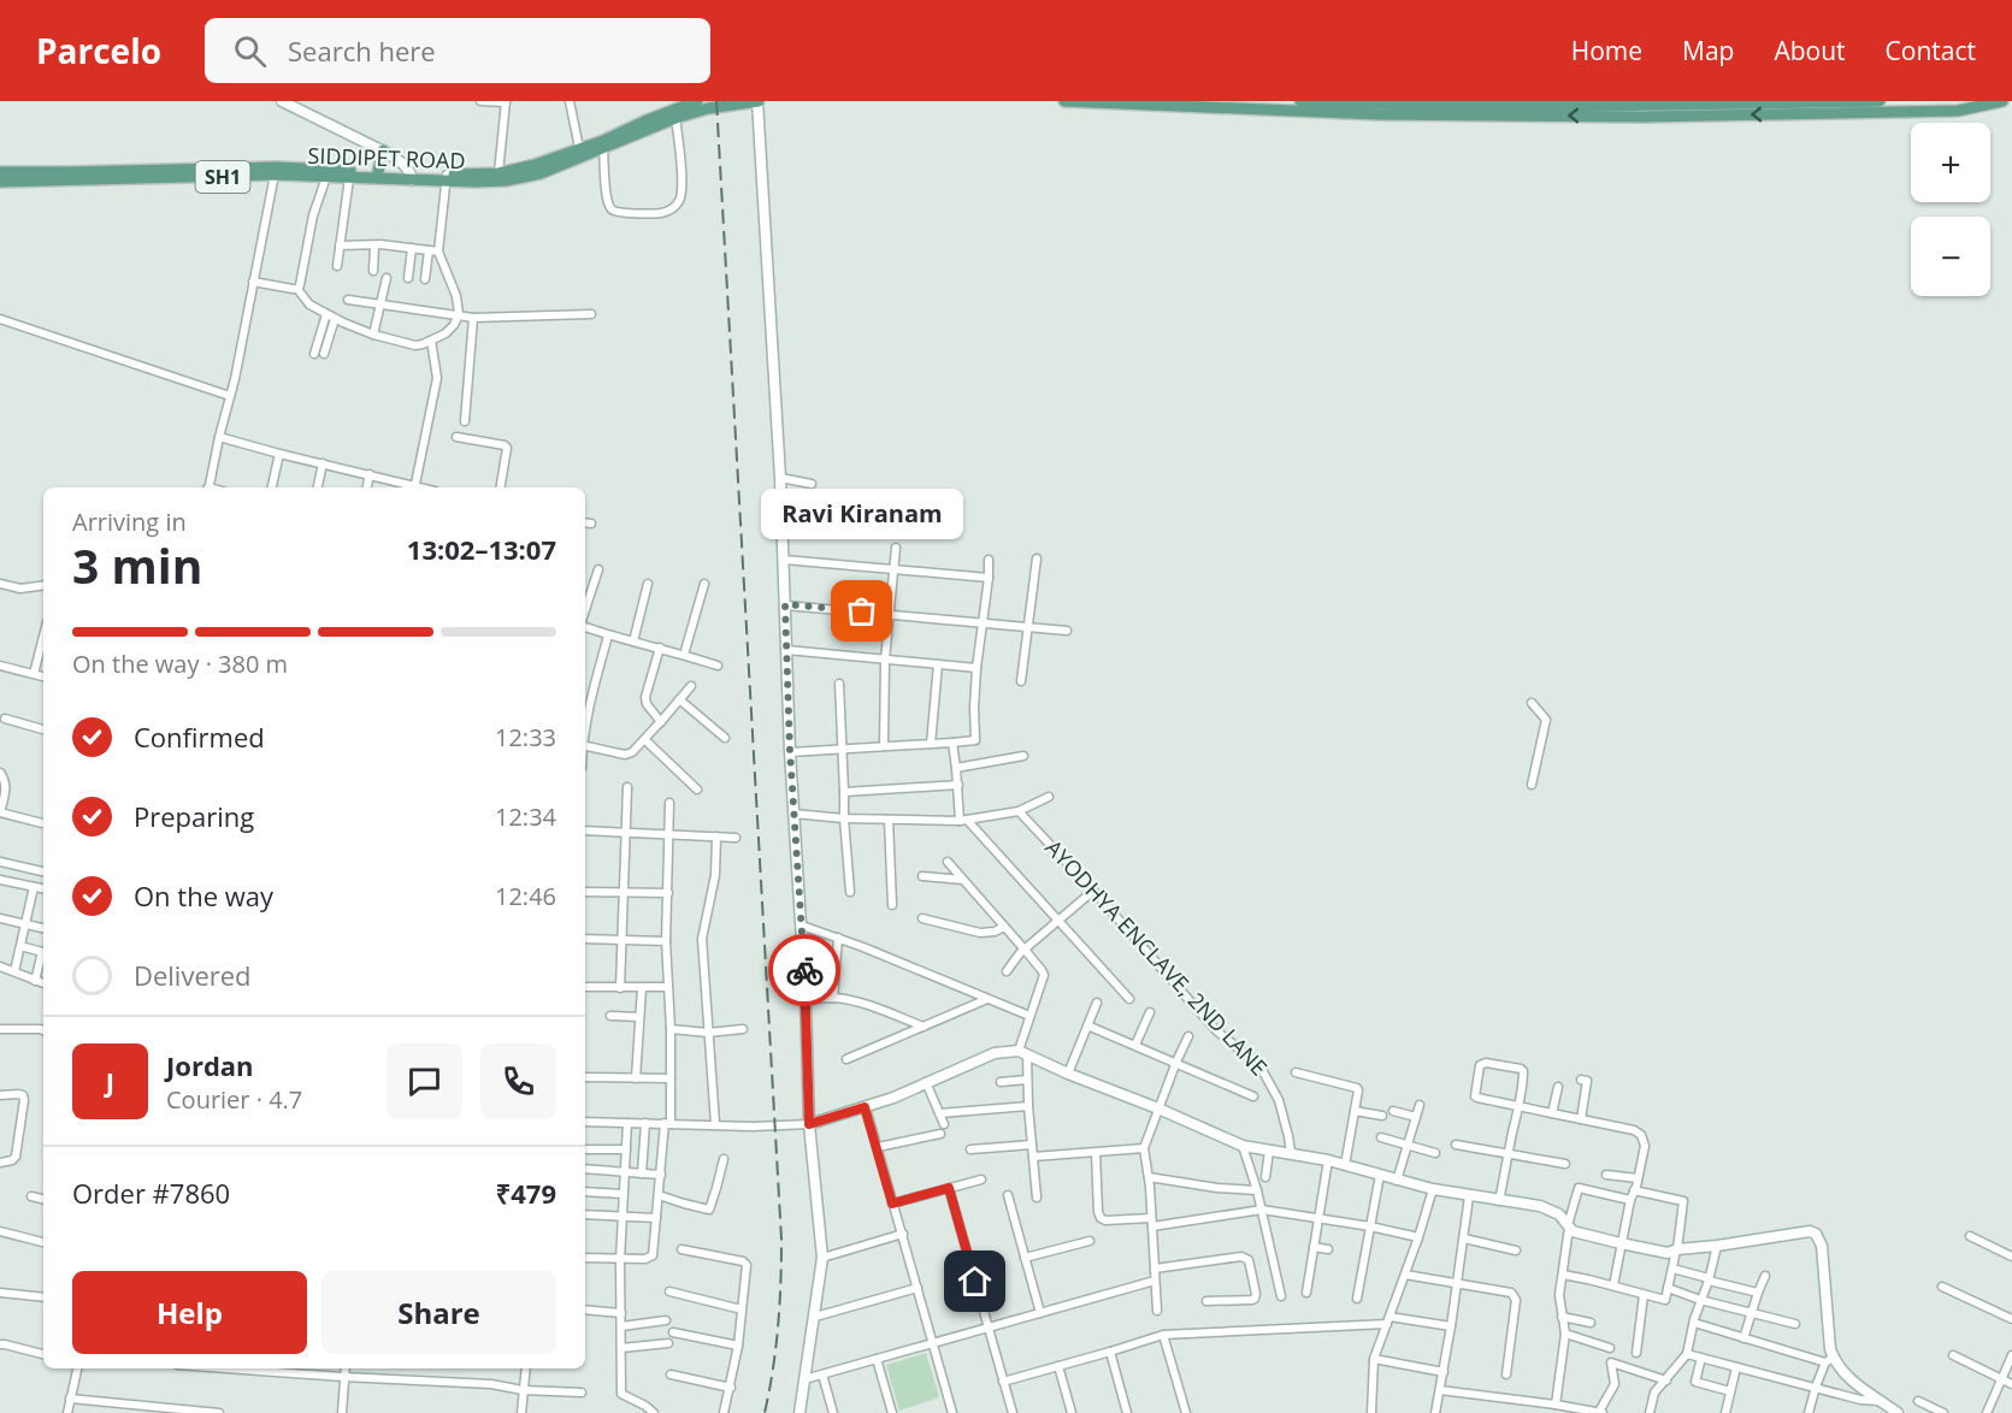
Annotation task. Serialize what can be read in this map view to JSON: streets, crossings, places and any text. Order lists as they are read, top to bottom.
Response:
{
  "streets": {
    "main road": ["SIDDIPET ROAD", "SH1"],
    "street": ["AYODHYA ENCLAVE, 2ND LANE"]
  },
  "places": ["Ravi Kiranam"],
  "page": {
    "header": "Parcelo",
    "search": "Search here",
    "nav": [
      "Home",
      "Map",
      "About",
      "Contact"
    ],
    "map_buttons": ["+", "−"],
    "heading": ["3 min", "Arriving in", "13:02–13:07"],
    "panel": [
      "Jordan",
      "Courier · 4.7",
      "Order #7860",
      "₹479"
    ],
    "bubble": "Ravi Kiranam",
    "bar": "On the way · 380 m",
    "list": [
      ["Confirmed", "12:33"],
      ["Preparing", "12:34"],
      ["On the way", "12:46"],
      "Delivered"
    ],
    "round": "J",
    "buttons": ["Help", "Share"]
  }
}
